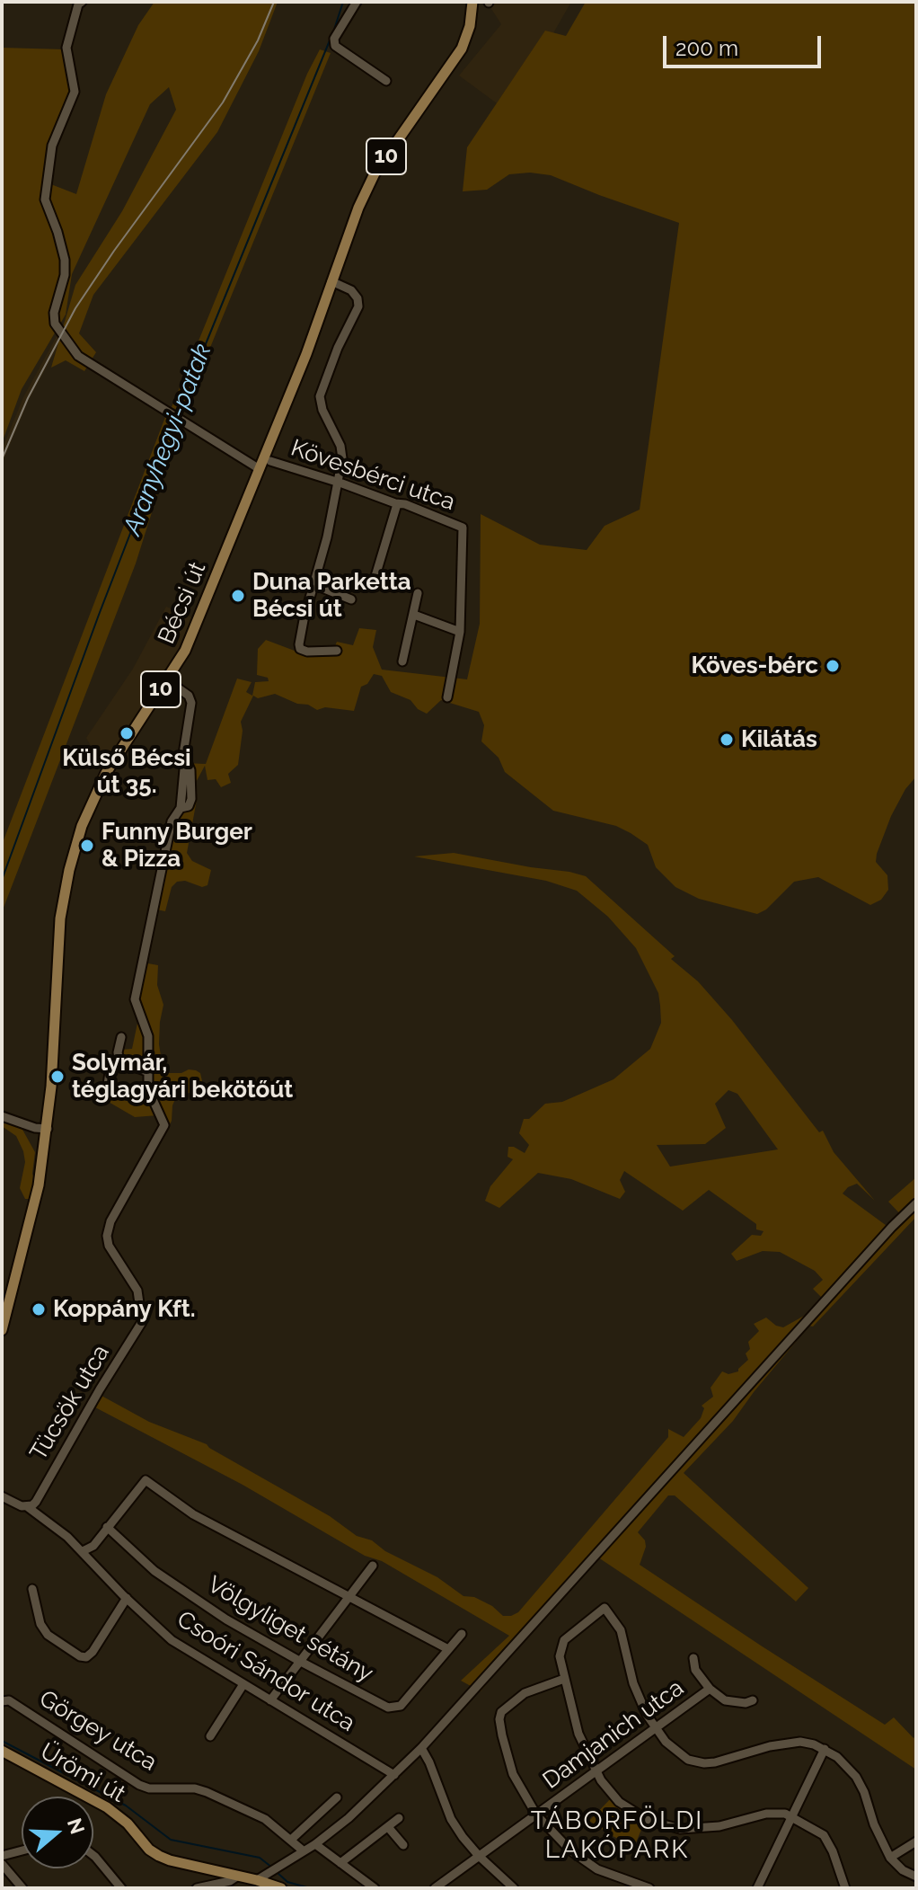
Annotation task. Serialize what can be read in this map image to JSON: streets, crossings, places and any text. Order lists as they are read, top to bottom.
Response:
{
  "streets": {
    "main road": ["10", "Bécsi út", "Ürömi út"],
    "street": [
      "Kövesbérci utca",
      "Tücsök utca",
      "Völgyliget sétány",
      "Csoóri Sándor utca",
      "Görgey utca",
      "Damjanich utca"
    ]
  },
  "crossings": [
    ["Bécsi út", "Tücsök utca"],
    ["Tücsök utca", "Csoóri Sándor utca"]
  ],
  "districts": ["TÁBORFÖLDI LAKÓPARK"],
  "water": ["Aranyhegyi-patak"],
  "places": [
    "Duna Parketta Bécsi út",
    "Köves-bérc",
    "Külső Bécsi út 35.",
    "Kilátás",
    "Funny Burger & Pizza",
    "Solymár, téglagyári bekötőút",
    "Koppány Kft."
  ],
  "scale_bar": "200 m",
  "north": "right"
}
